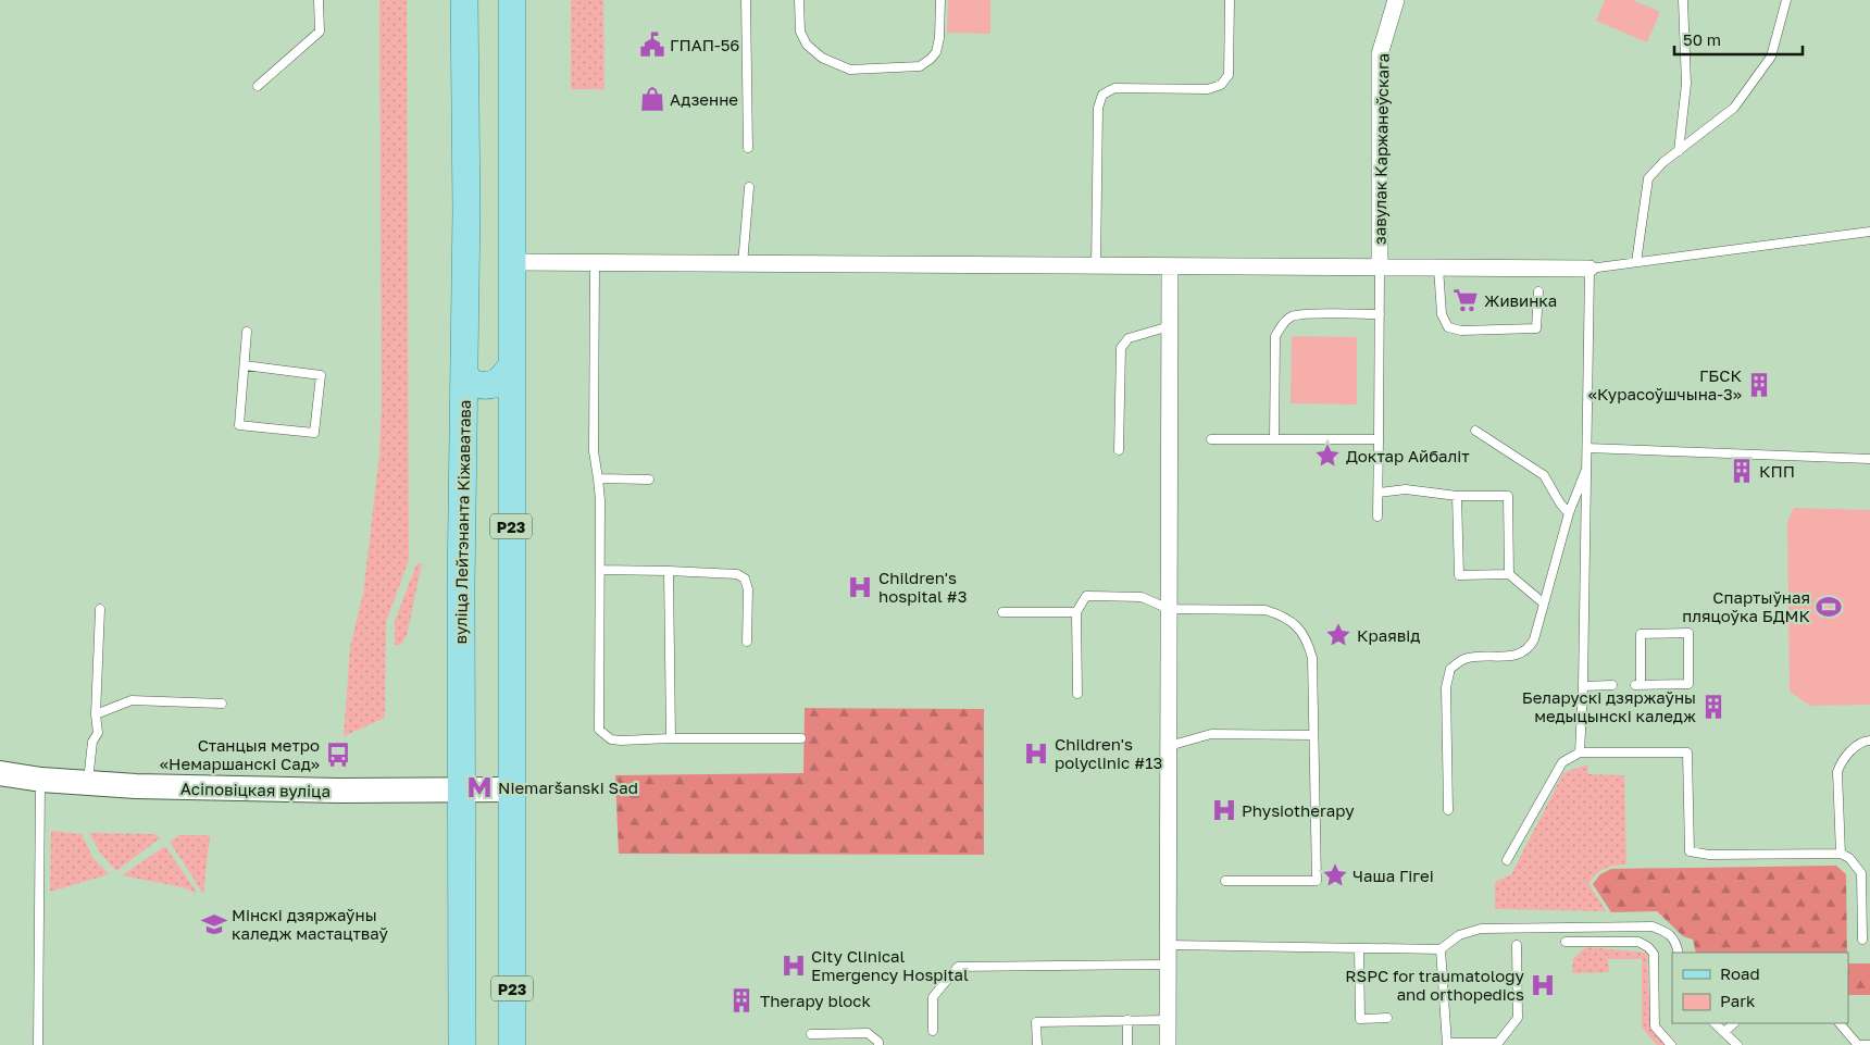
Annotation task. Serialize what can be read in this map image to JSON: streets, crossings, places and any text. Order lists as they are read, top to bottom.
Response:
{
  "streets": {
    "main road": ["вуліца Лейтэнанта Кіжаватава", "Р23", "Асіповіцкая вуліца"],
    "street": ["завулак Каржанеўскага"]
  },
  "crossings": [
    ["вуліца Лейтэнанта Кіжаватава", "Асіповіцкая вуліца"],
    ["Р23", "Асіповіцкая вуліца"]
  ],
  "places": {
    "public building": ["ГПАП-56"],
    "shop": ["Адзенне"],
    "supermarket": ["Живинка"],
    "building": [
      "ГБСК «Курасоўшчына-3»",
      "КПП",
      "Беларускі дзяржаўны медыцынскі каледж",
      "Therapy block"
    ],
    "place": ["Доктар Айбаліт", "Краявід", "Чаша Гігеі"],
    "hospital": [
      "Children's hospital #3",
      "Children's polyclinic #13",
      "Physiotherapy",
      "City Clinical Emergency Hospital",
      "RSPC for traumatology and orthopedics"
    ],
    "sports": ["Спартыўная пляцоўка БДМК"],
    "bus stop": ["Станцыя метро «Немаршанскі Сад»"],
    "metro station": ["Niemaršanski Sad"],
    "school or university": ["Мінскі дзяржаўны каледж мастацтваў"]
  },
  "legend": ["Road", "Park"],
  "scale_bar": "50 m"
}
